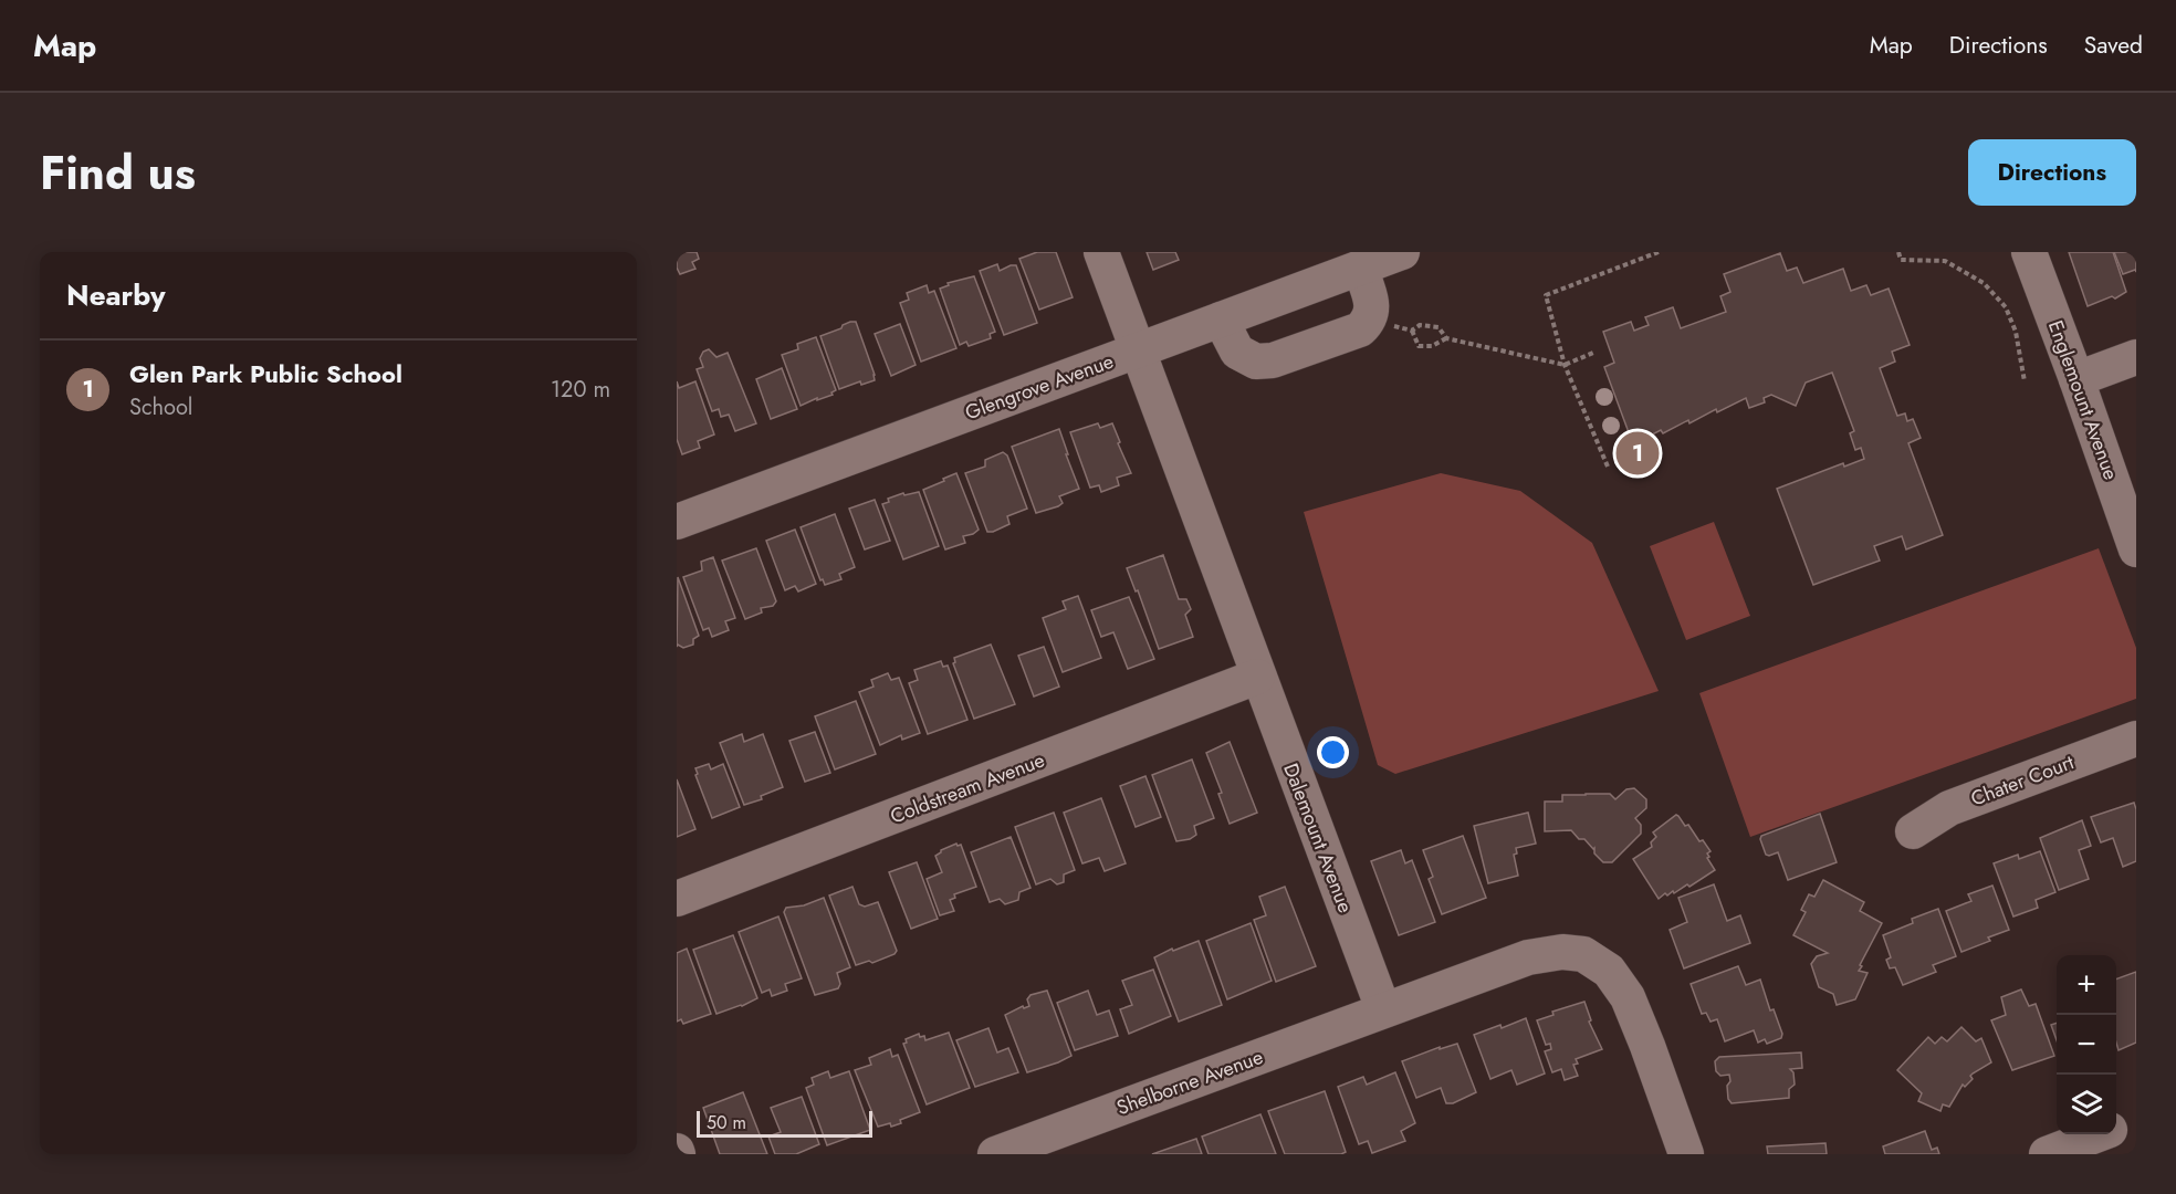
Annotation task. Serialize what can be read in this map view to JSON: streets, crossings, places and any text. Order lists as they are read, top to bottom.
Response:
{
  "streets": {
    "street": [
      "Glengrove Avenue",
      "Englemount Avenue",
      "Chater Court",
      "Coldstream Avenue",
      "Dalemount Avenue",
      "Shelborne Avenue"
    ]
  },
  "crossings": [
    ["Glengrove Avenue", "Dalemount Avenue"],
    ["Coldstream Avenue", "Dalemount Avenue"],
    ["Dalemount Avenue", "Shelborne Avenue"]
  ],
  "scale_bar": "50 m",
  "page": {
    "header": "Map",
    "nav": ["Map", "Directions", "Saved"],
    "title": "Find us",
    "buttons": "Directions",
    "heading": "Nearby",
    "list": [
      {
        "mark": "1",
        "name": "Glen Park Public School",
        "note": "School",
        "value": "120 m"
      }
    ],
    "pins": "1",
    "map_buttons": ["+", "−"],
    "scale": "50 m"
  }
}
